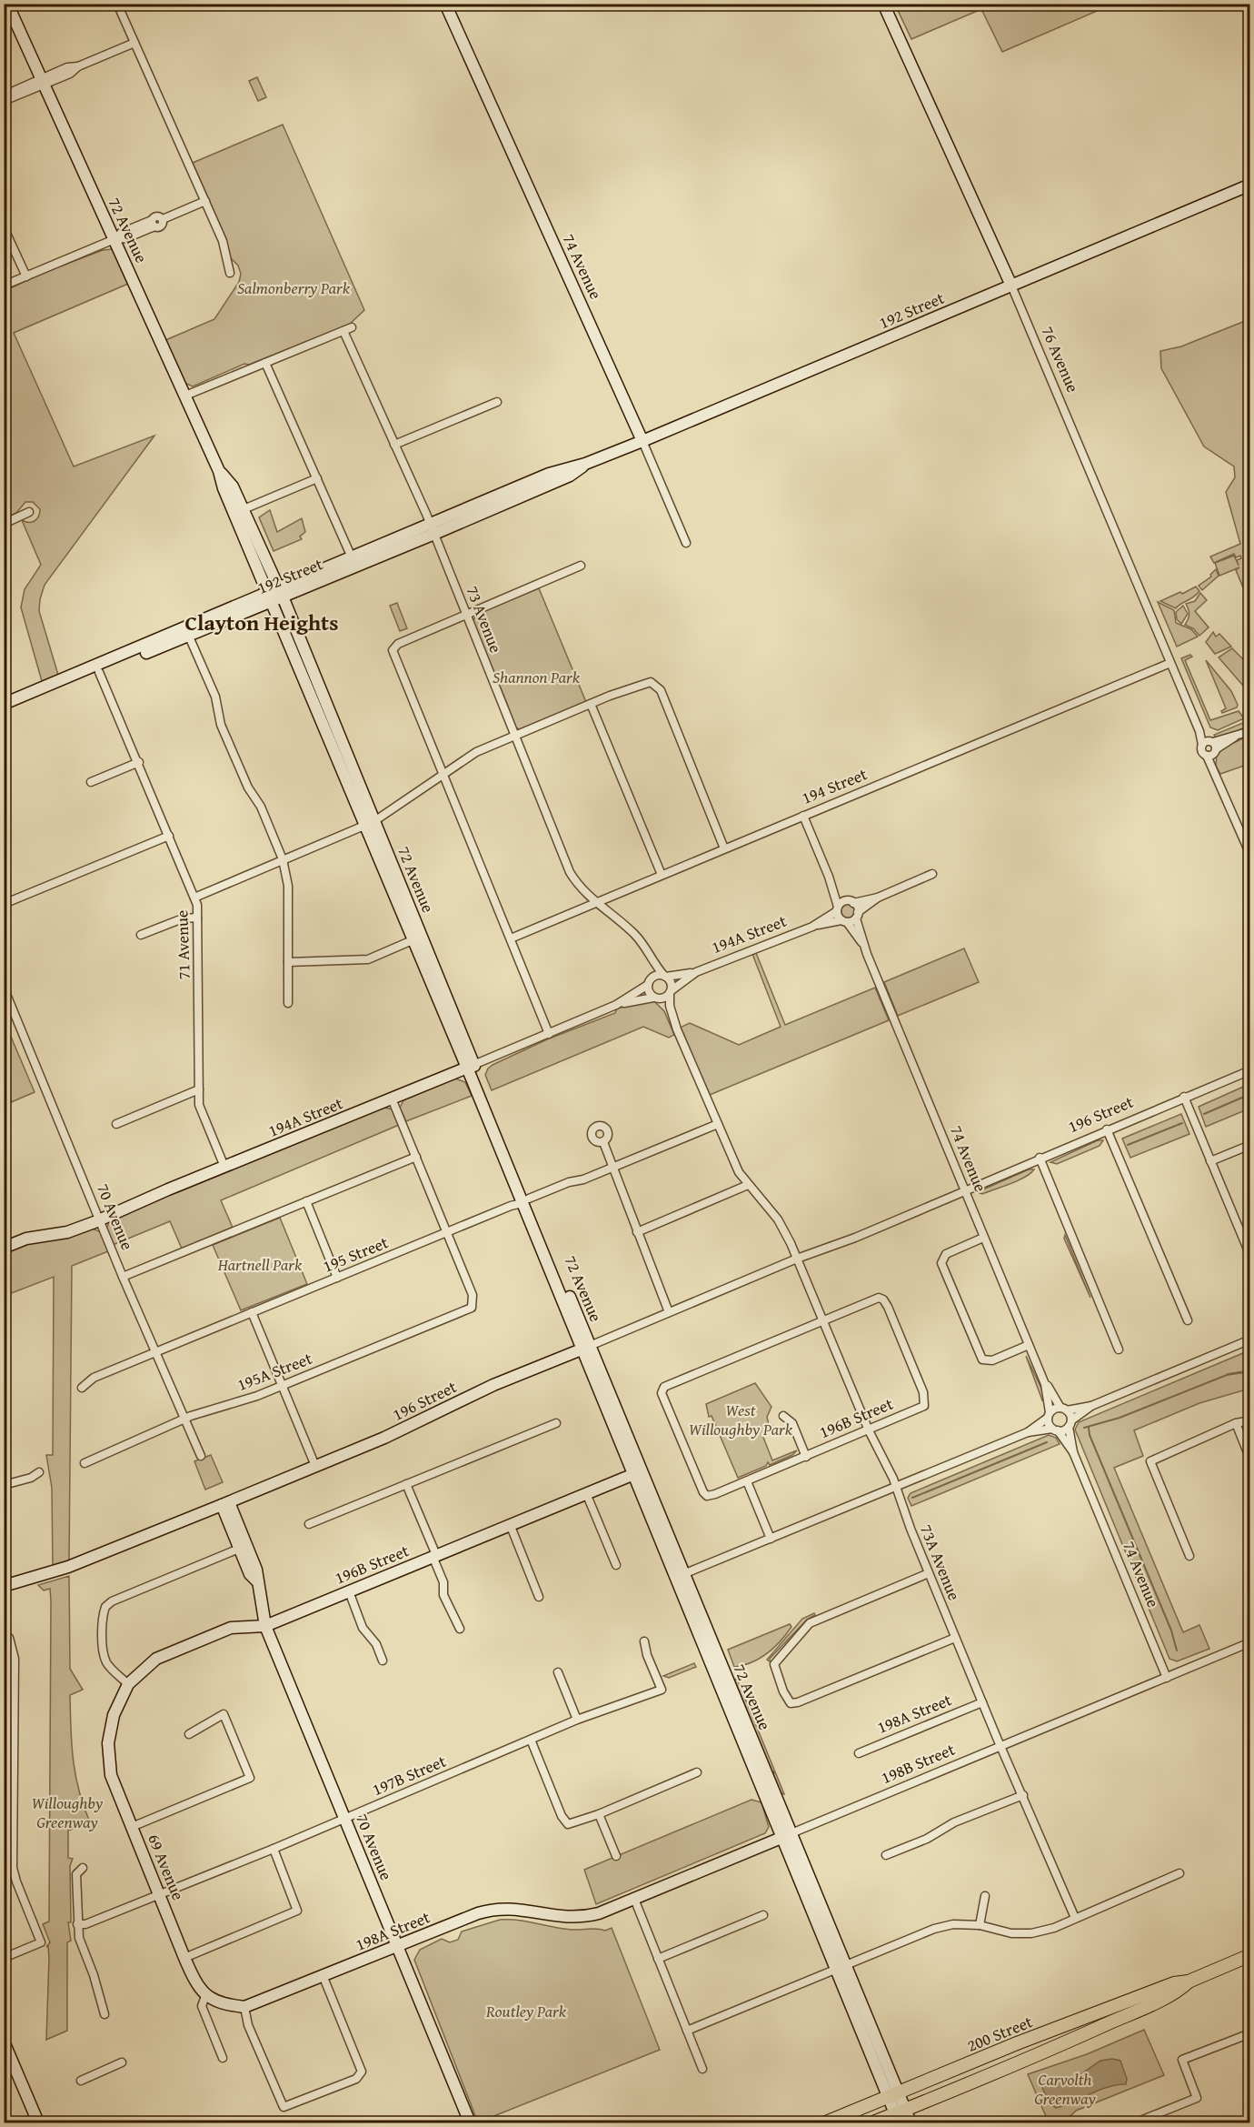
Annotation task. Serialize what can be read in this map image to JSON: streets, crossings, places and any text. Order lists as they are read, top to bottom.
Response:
{
  "streets": {
    "main road": [
      "72 Avenue",
      "74 Avenue",
      "192 Street",
      "76 Avenue",
      "194A Street",
      "196 Street",
      "70 Avenue",
      "196B Street",
      "198A Street",
      "198B Street",
      "69 Avenue",
      "200 Street"
    ],
    "street": [
      "73 Avenue",
      "194 Street",
      "71 Avenue",
      "195 Street",
      "195A Street",
      "73A Avenue",
      "197B Street"
    ]
  },
  "crossings": [
    ["72 Avenue", "192 Street"],
    ["72 Avenue", "194A Street"],
    ["72 Avenue", "196 Street"],
    ["72 Avenue", "195 Street"],
    ["72 Avenue", "196B Street"],
    ["72 Avenue", "198B Street"],
    ["72 Avenue", "200 Street"],
    ["74 Avenue", "192 Street"],
    ["74 Avenue", "194A Street"],
    ["74 Avenue", "196 Street"],
    ["74 Avenue", "198B Street"],
    ["192 Street", "76 Avenue"],
    ["192 Street", "73 Avenue"],
    ["192 Street", "71 Avenue"],
    ["76 Avenue", "194 Street"],
    ["73 Avenue", "194 Street"],
    ["73 Avenue", "194A Street"],
    ["194A Street", "71 Avenue"],
    ["194A Street", "70 Avenue"],
    ["196 Street", "70 Avenue"],
    ["196 Street", "73A Avenue"],
    ["70 Avenue", "195 Street"],
    ["70 Avenue", "195A Street"],
    ["70 Avenue", "196B Street"],
    ["70 Avenue", "198A Street"],
    ["70 Avenue", "197B Street"],
    ["195 Street", "195A Street"],
    ["196B Street", "73A Avenue"],
    ["196B Street", "69 Avenue"],
    ["73A Avenue", "198A Street"],
    ["73A Avenue", "198B Street"],
    ["198A Street", "198B Street"],
    ["197B Street", "69 Avenue"]
  ],
  "districts": ["Clayton Heights"],
  "parks": [
    "Salmonberry Park",
    "Shannon Park",
    "Hartnell Park",
    "West Willoughby Park",
    "Willoughby Greenway",
    "Routley Park",
    "Carvolth Greenway"
  ]
}
